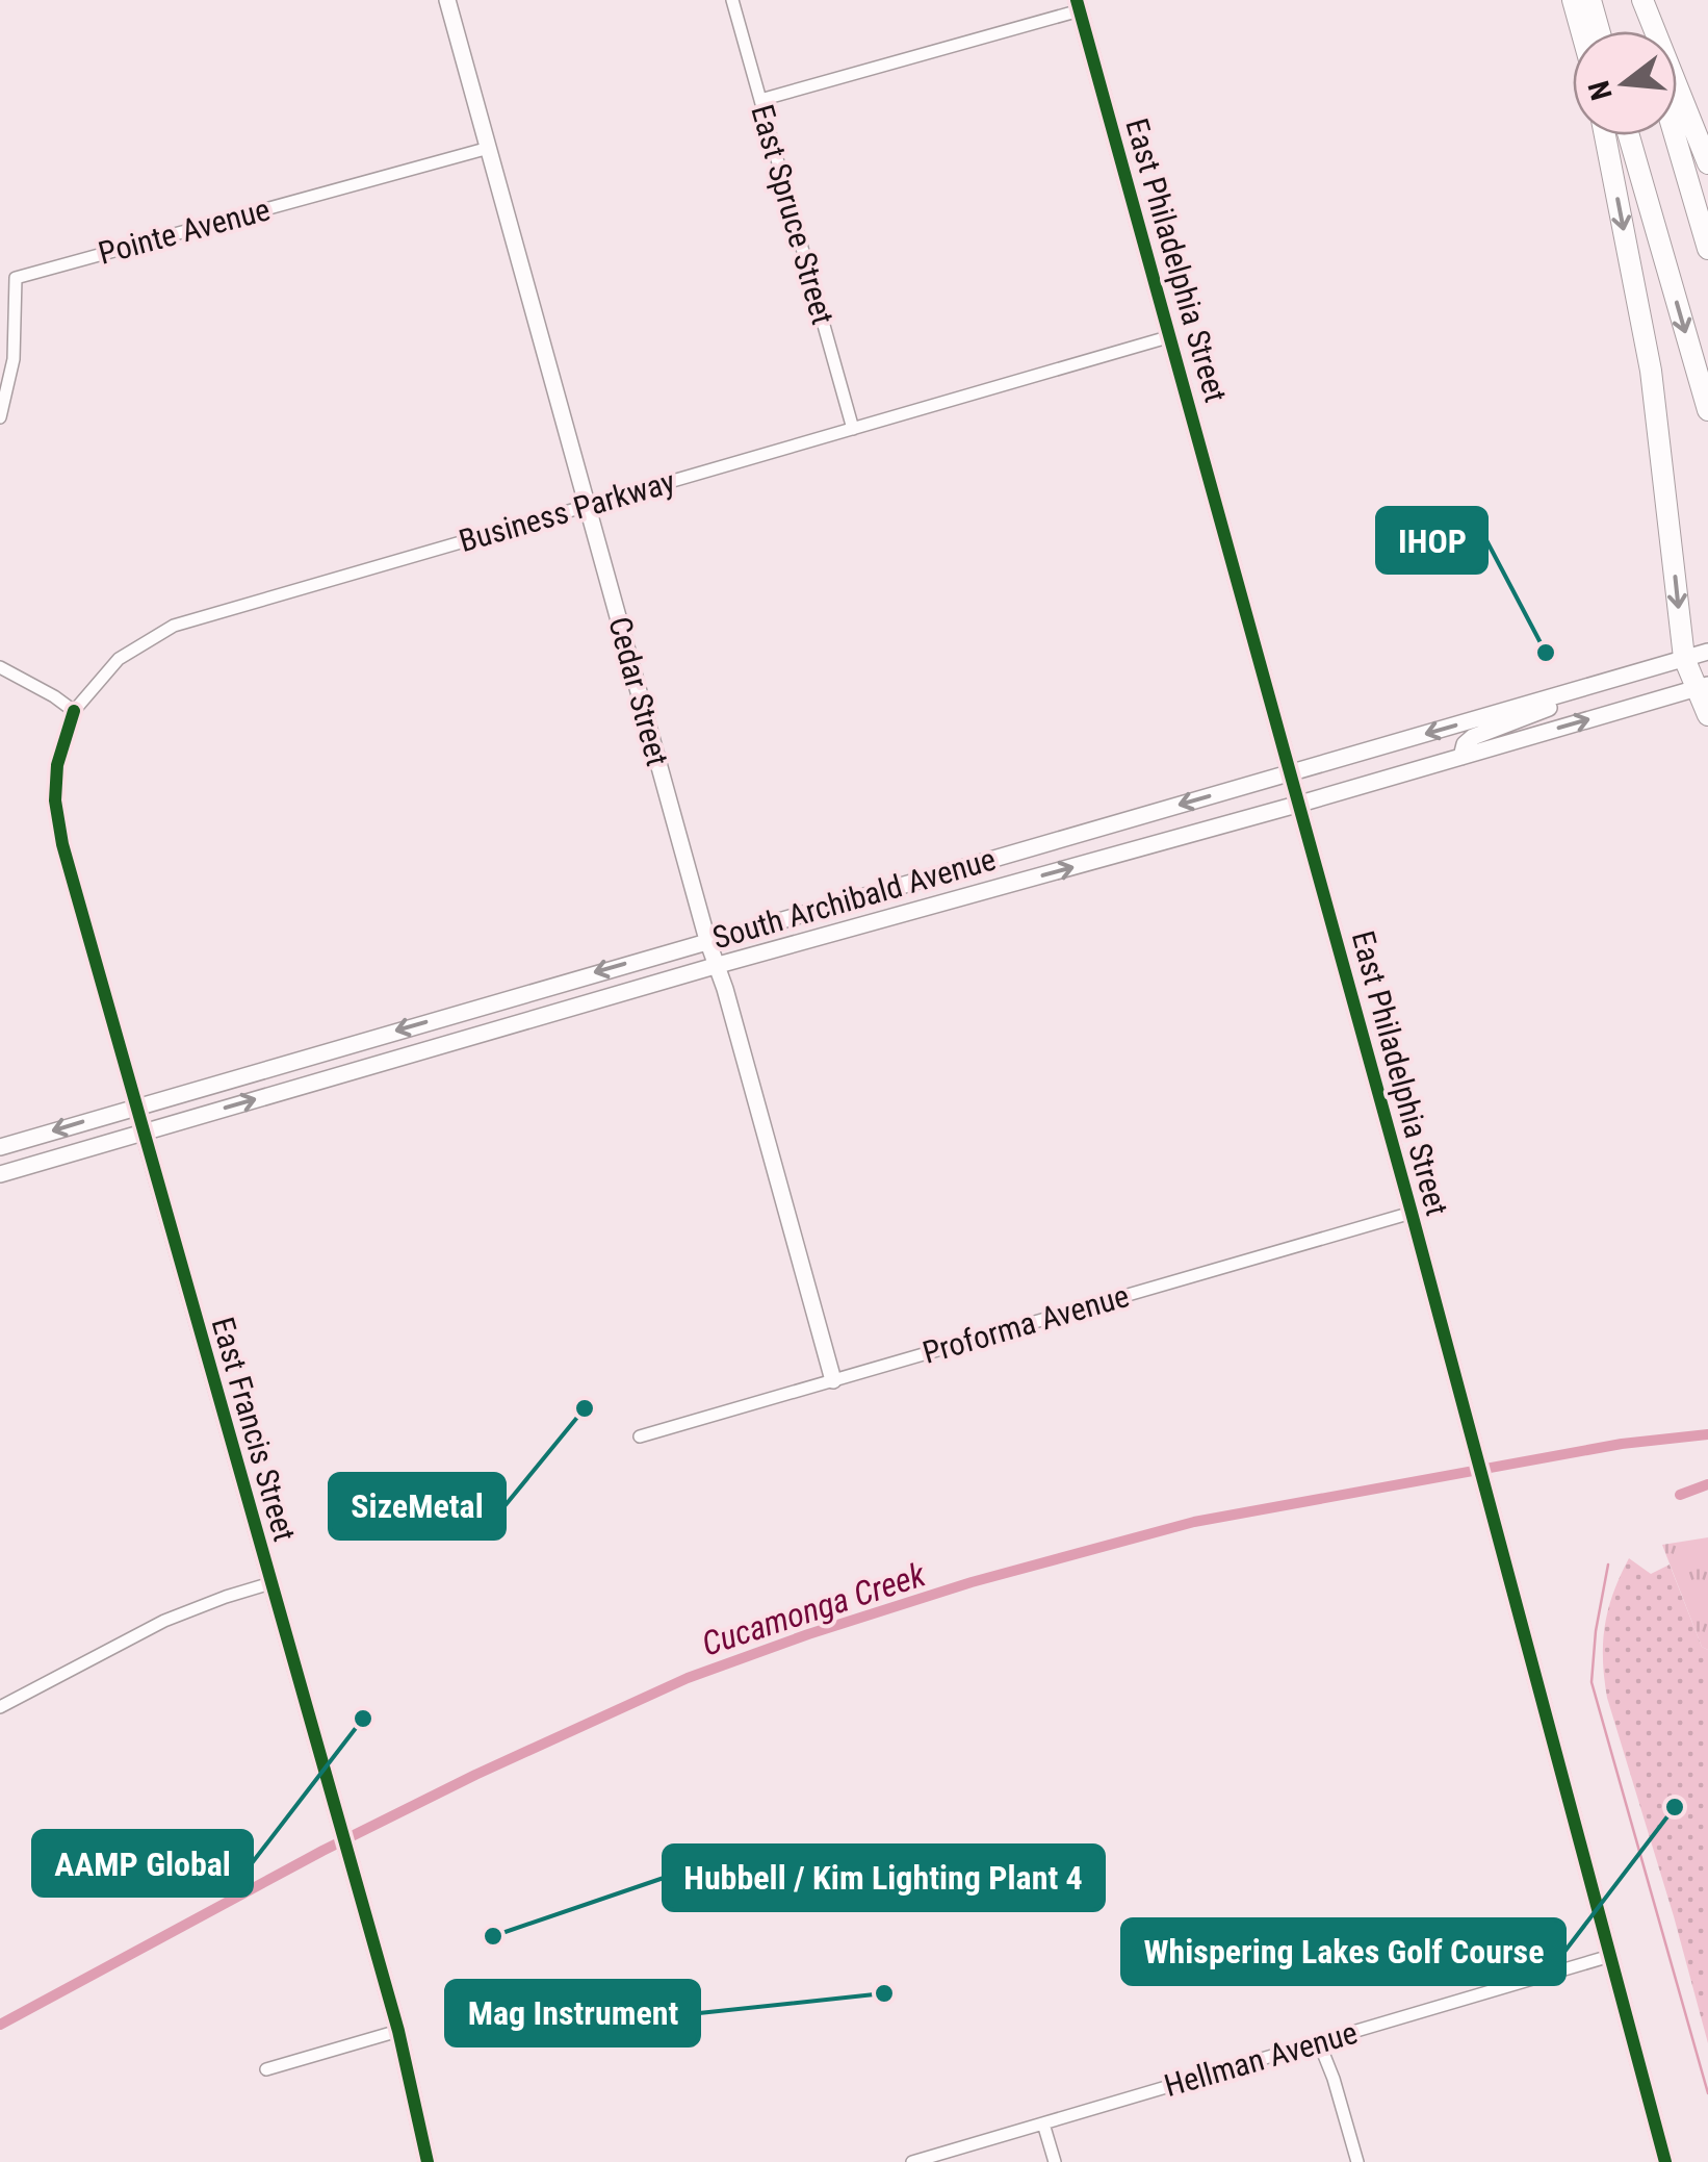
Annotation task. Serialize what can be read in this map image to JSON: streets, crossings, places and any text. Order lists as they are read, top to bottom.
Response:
{
  "streets": {
    "street": [
      "East Spruce Street",
      "Pointe Avenue",
      "East Philadelphia Street",
      "Business Parkway",
      "Cedar Street",
      "South Archibald Avenue",
      "Proforma Avenue",
      "East Francis Street",
      "Hellman Avenue"
    ]
  },
  "crossings": [
    ["East Spruce Street", "Business Parkway"],
    ["Pointe Avenue", "Cedar Street"],
    ["East Philadelphia Street", "Business Parkway"],
    ["East Philadelphia Street", "South Archibald Avenue"],
    ["East Philadelphia Street", "Proforma Avenue"],
    ["East Philadelphia Street", "Hellman Avenue"],
    ["Business Parkway", "Cedar Street"],
    ["Business Parkway", "East Francis Street"],
    ["Cedar Street", "South Archibald Avenue"],
    ["Cedar Street", "Proforma Avenue"],
    ["South Archibald Avenue", "East Francis Street"]
  ],
  "water": ["Cucamonga Creek"],
  "places": [
    "IHOP",
    "SizeMetal",
    "AAMP Global",
    "Whispering Lakes Golf Course",
    "Hubbell / Kim Lighting Plant 4",
    "Mag Instrument"
  ],
  "north": "left"
}
